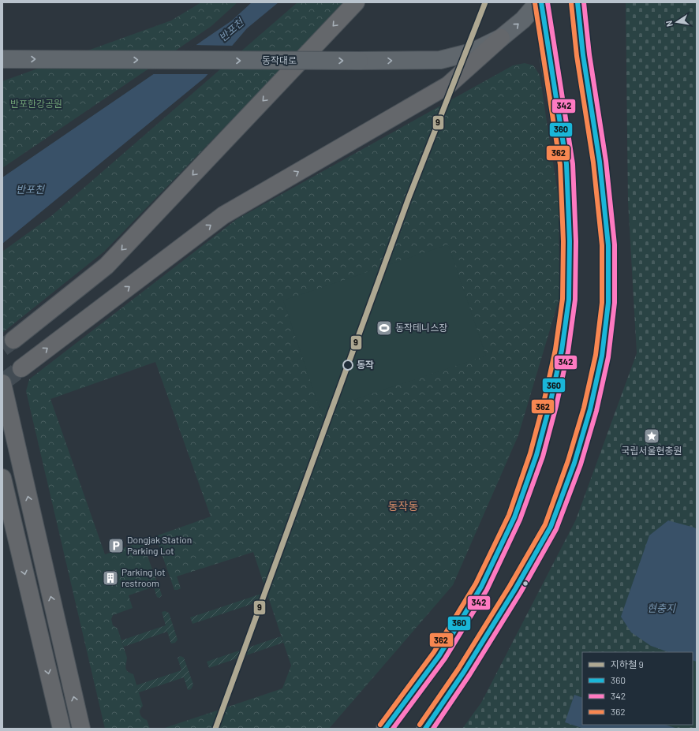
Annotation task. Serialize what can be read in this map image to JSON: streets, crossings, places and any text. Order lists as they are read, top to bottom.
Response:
{
  "streets": {
    "main road": ["동작대로"]
  },
  "one_way": ["동작대로"],
  "districts": ["동작동"],
  "water": ["반포천", "현충지"],
  "parks": ["반포한강공원"],
  "places": {
    "sports": ["동작테니스장"],
    "other": ["동작"],
    "place": ["국립서울현충원"],
    "parking": ["Dongjak Station Parking Lot"],
    "building": ["Parking lot restroom"]
  },
  "lines": [
    "metro line 9",
    "transit line 360",
    "transit line 342",
    "transit line 362"
  ],
  "legend": [
    "지하철 9",
    "360",
    "342",
    "362"
  ],
  "north": "left"
}
